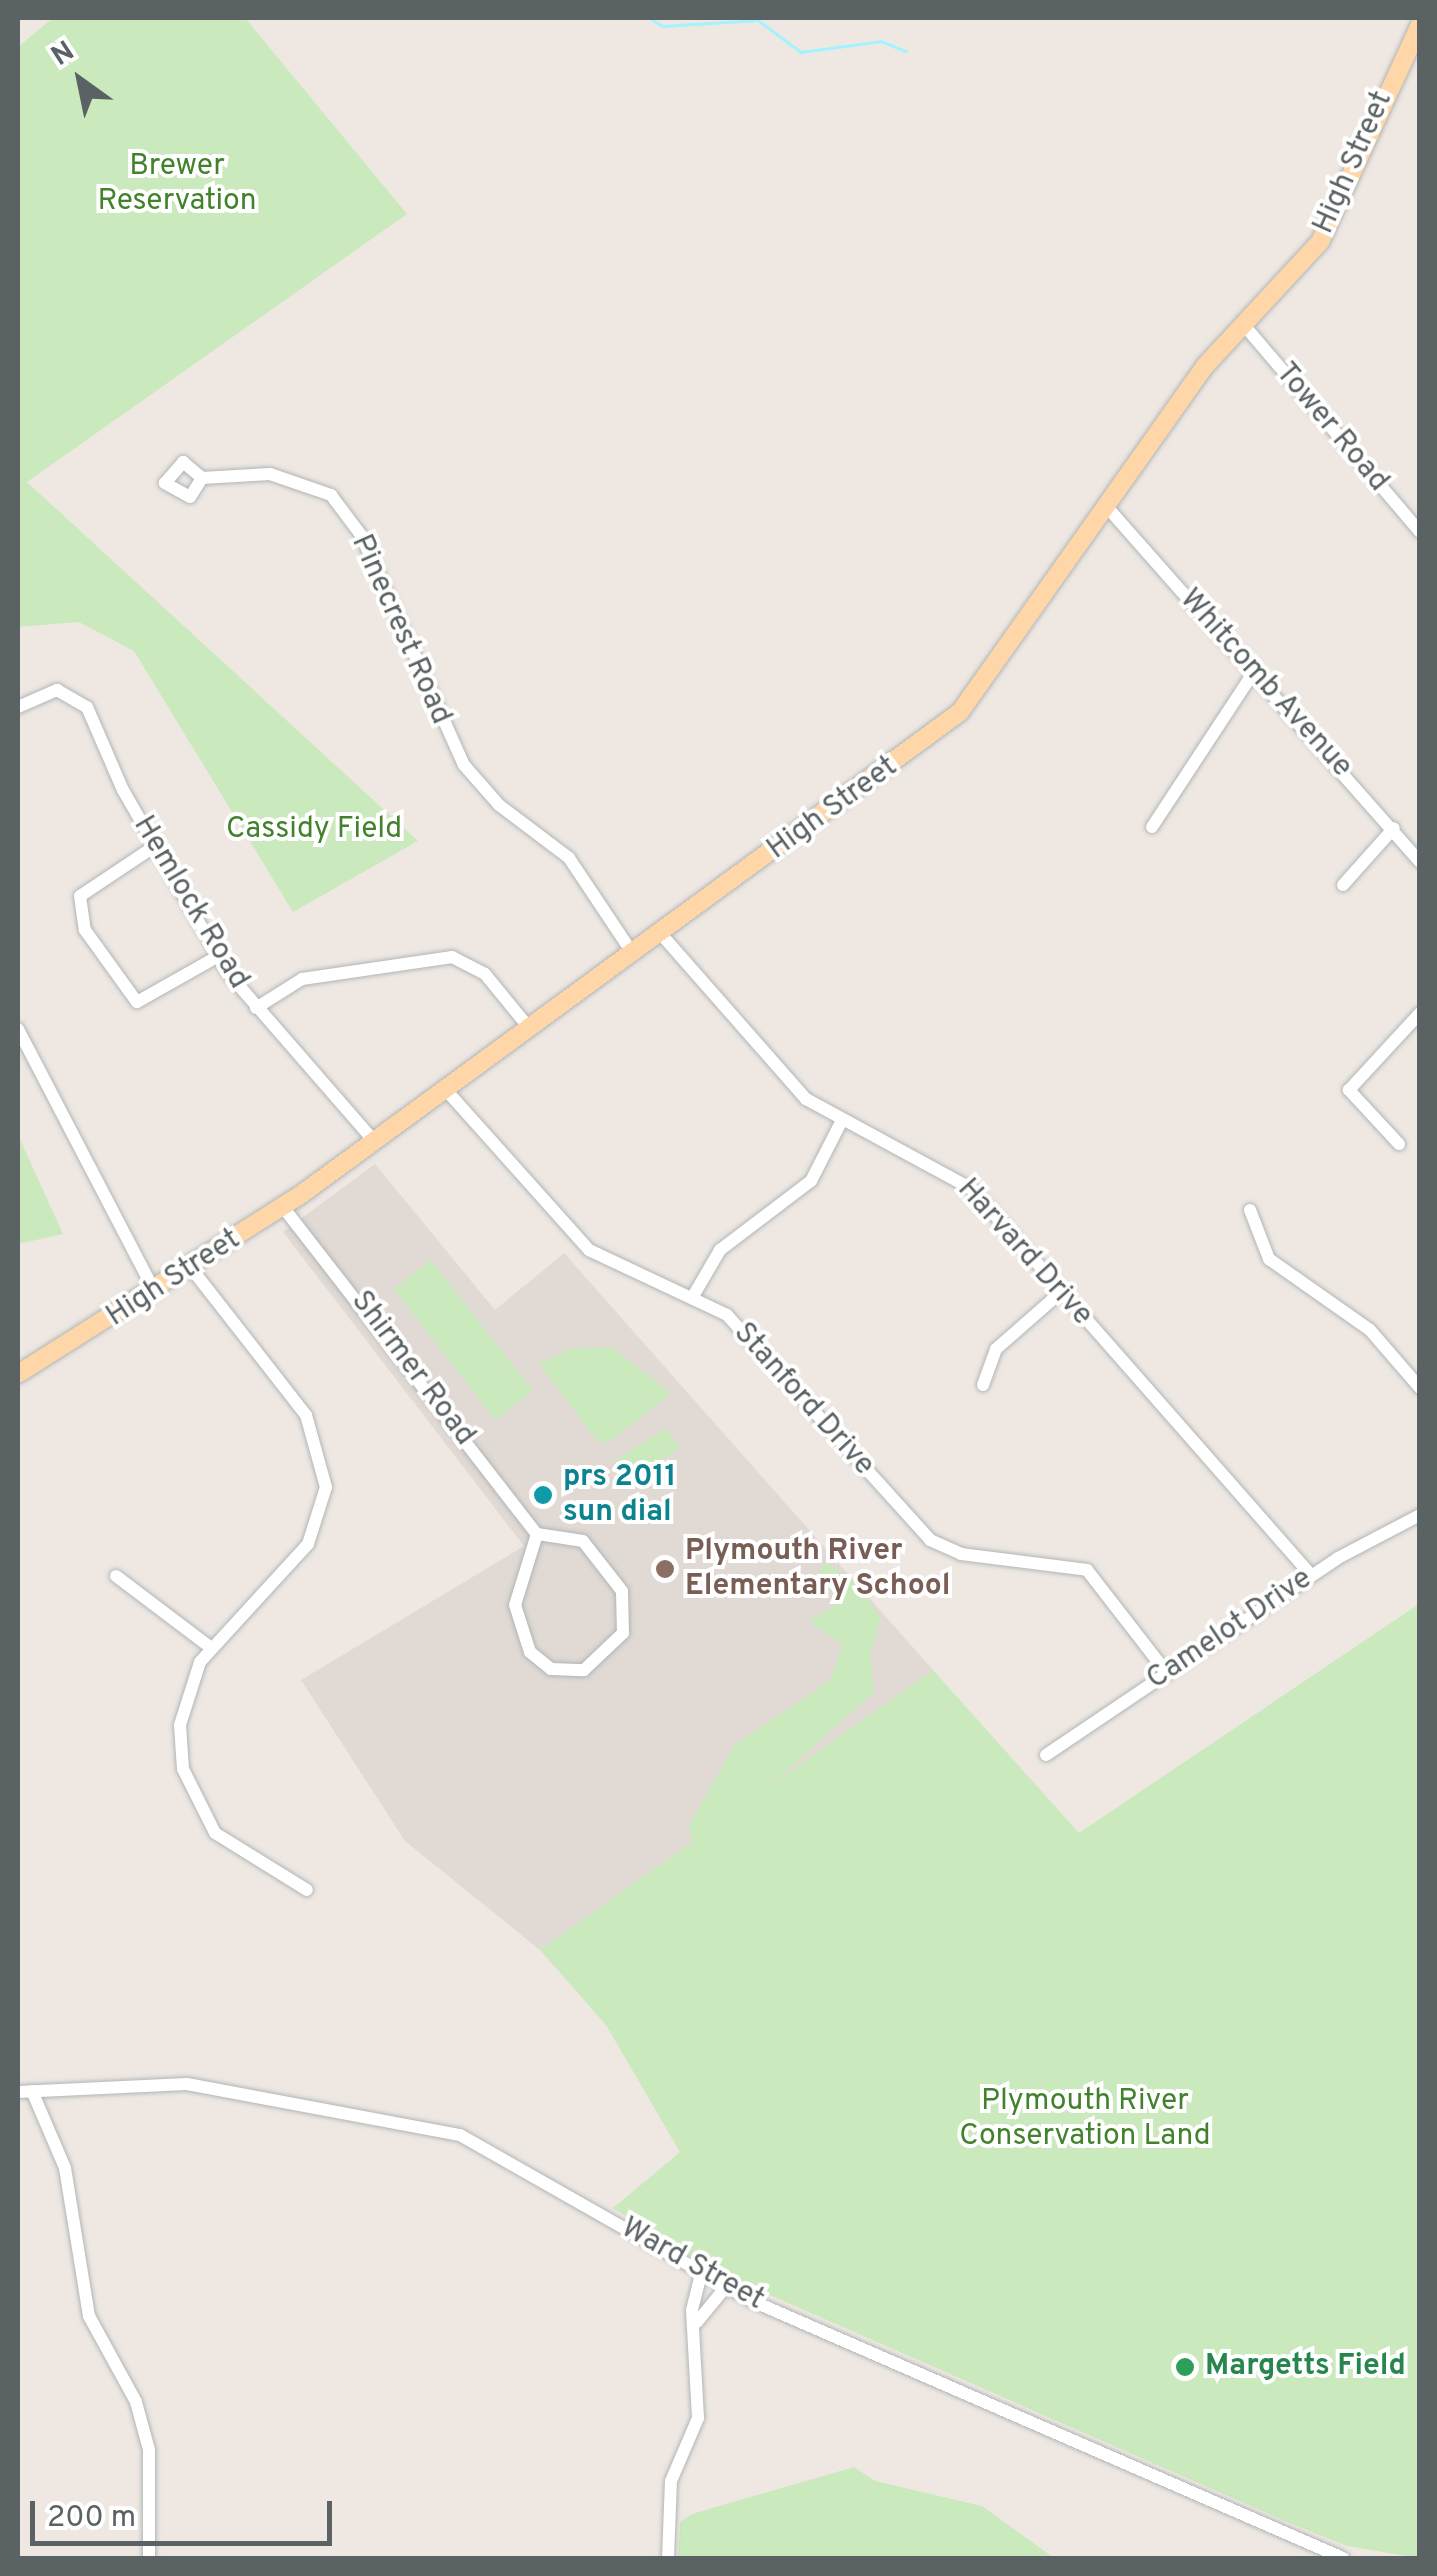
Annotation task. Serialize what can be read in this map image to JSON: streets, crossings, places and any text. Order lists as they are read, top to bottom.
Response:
{
  "streets": {
    "main road": ["High Street"],
    "street": [
      "Tower Road",
      "Pinecrest Road",
      "Whitcomb Avenue",
      "Hemlock Road",
      "Harvard Drive",
      "Shirmer Road",
      "Stanford Drive",
      "Camelot Drive",
      "Ward Street"
    ]
  },
  "crossings": [
    ["High Street", "Tower Road"],
    ["High Street", "Pinecrest Road"],
    ["High Street", "Whitcomb Avenue"],
    ["High Street", "Hemlock Road"],
    ["High Street", "Harvard Drive"],
    ["High Street", "Shirmer Road"],
    ["High Street", "Stanford Drive"],
    ["Harvard Drive", "Camelot Drive"],
    ["Stanford Drive", "Camelot Drive"]
  ],
  "parks": ["Brewer Reservation", "Cassidy Field", "Plymouth River Conservation Land"],
  "places": ["prs 2011 sun dial", "Plymouth River Elementary School", "Margetts Field"],
  "scale_bar": "200 m",
  "north": "top left"
}
